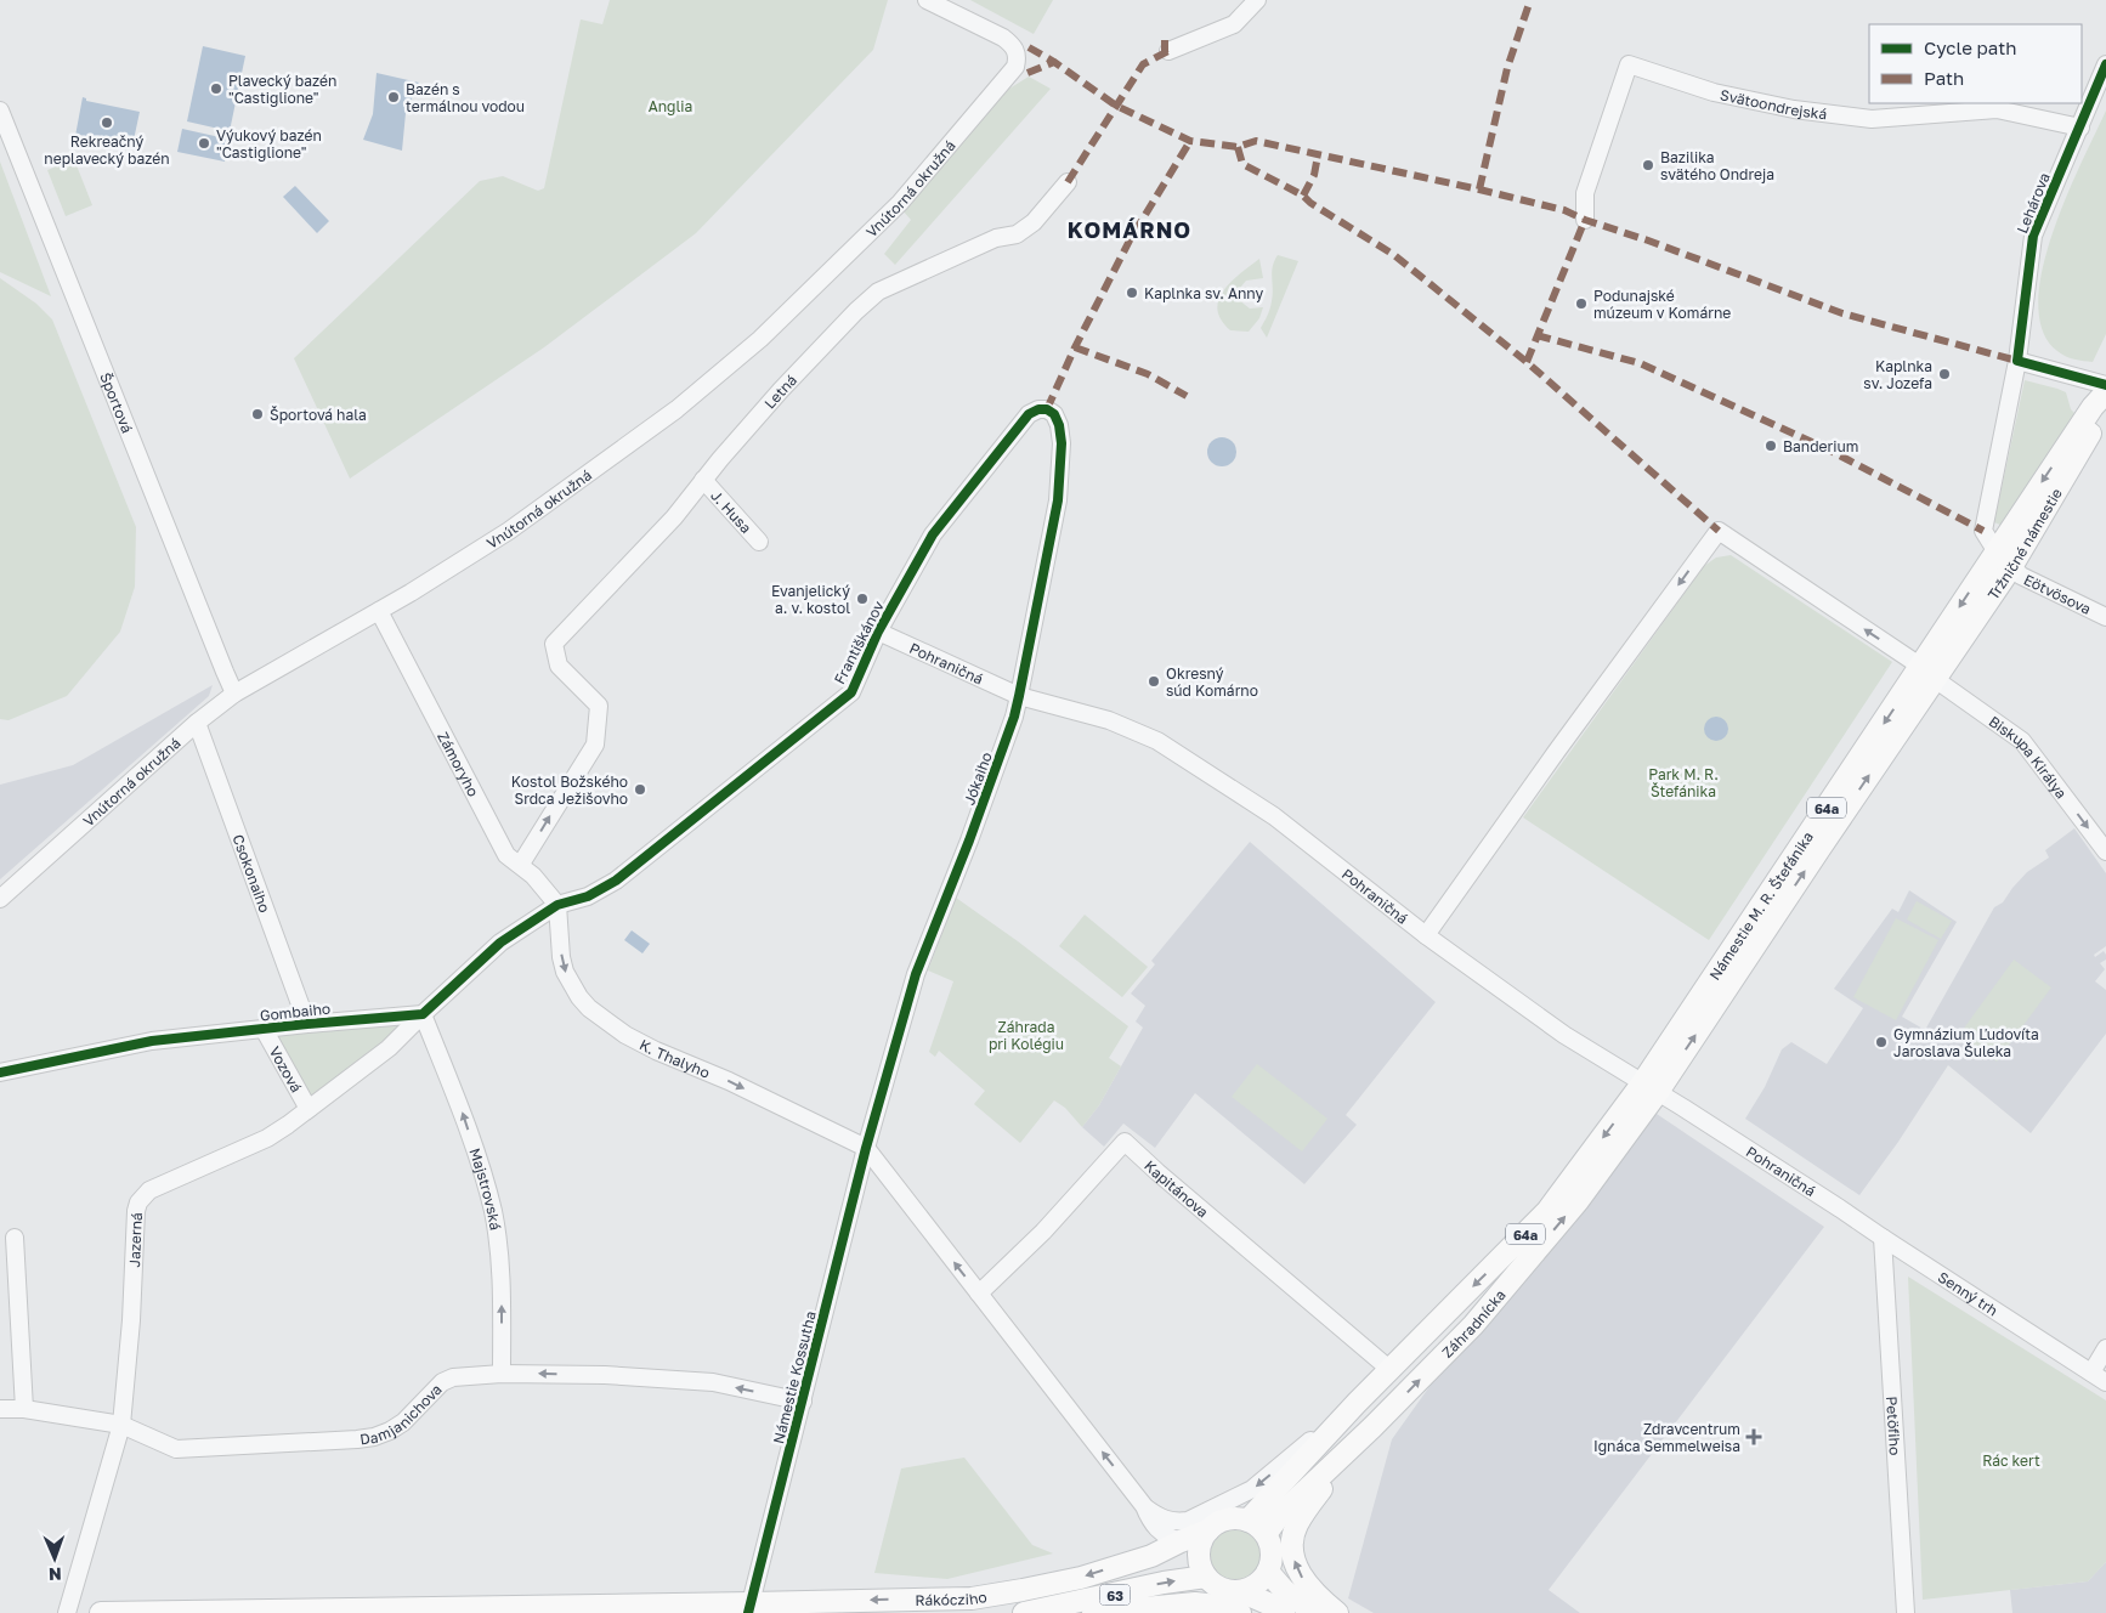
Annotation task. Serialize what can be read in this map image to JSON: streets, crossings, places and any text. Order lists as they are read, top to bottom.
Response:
{
  "streets": {
    "main road": [
      "Tržničné námestie",
      "64a",
      "Záhradnícka",
      "63",
      "Rákócziho"
    ],
    "street": [
      "Svätoondrejská",
      "Vnútorná okružná",
      "Lehárova",
      "Letná",
      "Športová",
      "J. Husa",
      "Eötvösova",
      "Františkánov",
      "Pohraničná",
      "Biskupa Királya",
      "Zámoryho",
      "Jókaiho",
      "Csokonaiho",
      "Gombaiho",
      "K. Thalyho",
      "Vozová",
      "Majstrovská",
      "Kapitánova",
      "Jazerná",
      "Senný trh",
      "Námestie Kossutha",
      "Damjanichova",
      "Petöfiho"
    ]
  },
  "crossings": [
    ["Svätoondrejská", "Lehárova"],
    ["Vnútorná okružná", "Športová"],
    ["Vnútorná okružná", "Zámoryho"],
    ["Vnútorná okružná", "Csokonaiho"],
    ["Lehárova", "Tržničné námestie"],
    ["Letná", "J. Husa"],
    ["Letná", "Zámoryho"],
    ["Tržničné námestie", "Eötvösova"],
    ["Tržničné námestie", "Biskupa Királya"],
    ["Tržničné námestie", "64a"],
    ["Františkánov", "Pohraničná"],
    ["Františkánov", "Zámoryho"],
    ["Františkánov", "Jókaiho"],
    ["Františkánov", "K. Thalyho"],
    ["Pohraničná", "Biskupa Királya"],
    ["Pohraničná", "Jókaiho"],
    ["Pohraničná", "64a"],
    ["Pohraničná", "Senný trh"],
    ["Pohraničná", "Záhradnícka"],
    ["Biskupa Királya", "64a"],
    ["Zámoryho", "K. Thalyho"],
    ["Jókaiho", "K. Thalyho"],
    ["Jókaiho", "Námestie Kossutha"],
    ["64a", "Záhradnícka"],
    ["Csokonaiho", "Gombaiho"],
    ["Gombaiho", "Vozová"],
    ["Gombaiho", "Majstrovská"],
    ["Gombaiho", "Jazerná"],
    ["K. Thalyho", "Námestie Kossutha"],
    ["Vozová", "Jazerná"],
    ["Majstrovská", "Jazerná"],
    ["Majstrovská", "Damjanichova"],
    ["Kapitánova", "Záhradnícka"],
    ["Jazerná", "Damjanichova"],
    ["Senný trh", "Petöfiho"],
    ["Záhradnícka", "63"],
    ["Záhradnícka", "Rákócziho"],
    ["Námestie Kossutha", "Damjanichova"],
    ["Námestie Kossutha", "Rákócziho"],
    ["63", "Rákócziho"]
  ],
  "one_way": [
    "Letná",
    "Tržničné námestie",
    "K. Thalyho",
    "Majstrovská",
    "Damjanichova"
  ],
  "districts": ["KOMÁRNO"],
  "parks": [
    "Anglia",
    "Park M. R. Štefánika",
    "Záhrada pri Kolégiu",
    "Rác kert"
  ],
  "places": {
    "other": [
      "Plavecký bazén \"Castiglione\"",
      "Bazén s termálnou vodou",
      "Rekreačný neplavecký bazén",
      "Výukový bazén \"Castiglione\"",
      "Bazilika svätého Ondreja",
      "Kaplnka sv. Anny",
      "Podunajské múzeum v Komárne",
      "Kaplnka sv. Jozefa",
      "Športová hala",
      "Banderium",
      "Evanjelický a. v. kostol",
      "Okresný súd Komárno",
      "Kostol Božského Srdca Ježišovho",
      "Gymnázium Ľudovíta Jaroslava Šuleka"
    ],
    "health": ["Zdravcentrum Ignáca Semmelweisa"]
  },
  "legend": ["Cycle path", "Path"],
  "north": "bottom"
}
